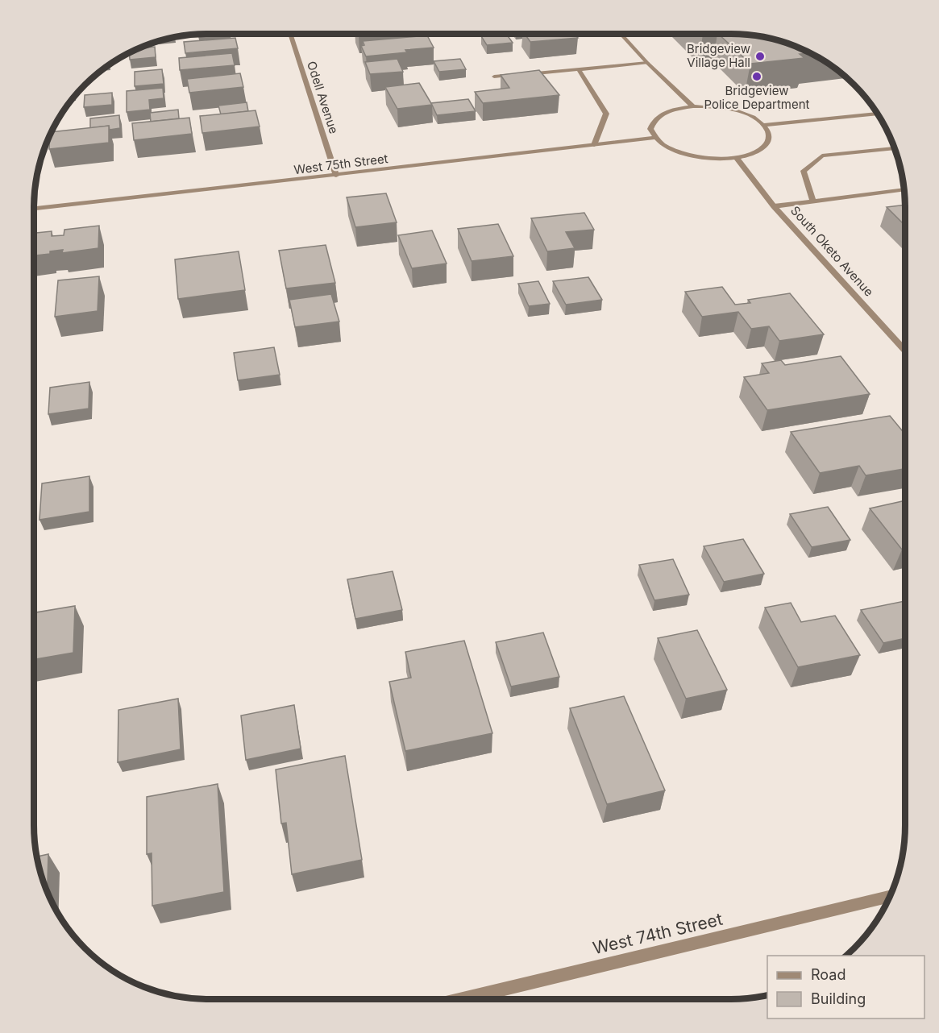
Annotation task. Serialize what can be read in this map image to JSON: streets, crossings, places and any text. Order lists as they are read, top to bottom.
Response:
{
  "streets": {
    "street": [
      "Odell Avenue",
      "West 75th Street",
      "South Oketo Avenue",
      "West 74th Street"
    ]
  },
  "crossings": [
    ["Odell Avenue", "West 75th Street"]
  ],
  "places": ["Bridgeview Village Hall", "Bridgeview Police Department"],
  "legend": ["Road", "Building"]
}
